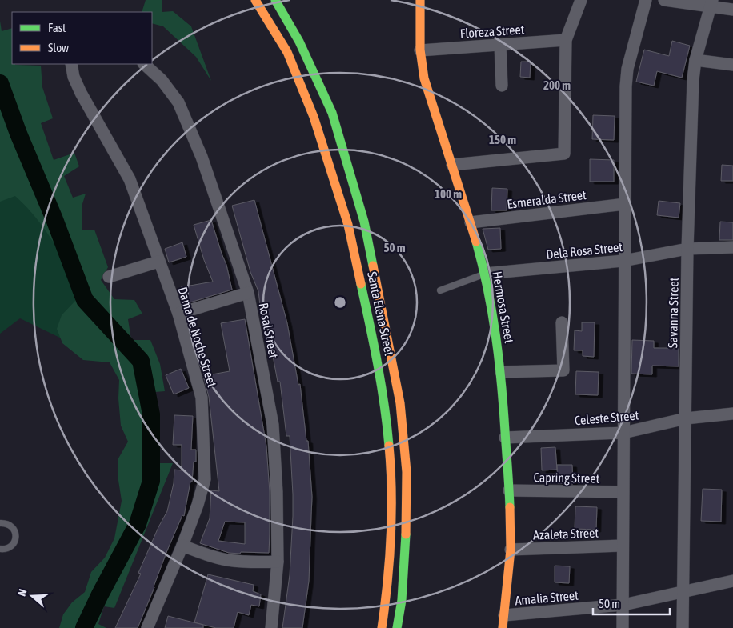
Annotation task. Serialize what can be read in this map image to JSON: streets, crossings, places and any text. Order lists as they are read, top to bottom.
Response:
{
  "streets": {
    "street": [
      "Floreza Street",
      "Esmeralda Street",
      "Dela Rosa Street",
      "Hermosa Street",
      "Savanna Street",
      "Santa Elena Street",
      "Rosal Street",
      "Dama de Noche Street",
      "Celeste Street",
      "Capring Street",
      "Azaleta Street",
      "Amalia Street"
    ]
  },
  "crossings": [
    ["Floreza Street", "Hermosa Street"],
    ["Esmeralda Street", "Hermosa Street"],
    ["Dela Rosa Street", "Hermosa Street"],
    ["Dela Rosa Street", "Savanna Street"],
    ["Hermosa Street", "Celeste Street"],
    ["Hermosa Street", "Capring Street"],
    ["Hermosa Street", "Azaleta Street"],
    ["Hermosa Street", "Amalia Street"],
    ["Savanna Street", "Celeste Street"],
    ["Savanna Street", "Amalia Street"]
  ],
  "legend": ["Fast", "Slow"],
  "scale_bar": "50 m",
  "north": "left",
  "rings": [
    "200 m",
    "150 m",
    "100 m",
    "50 m"
  ]
}
